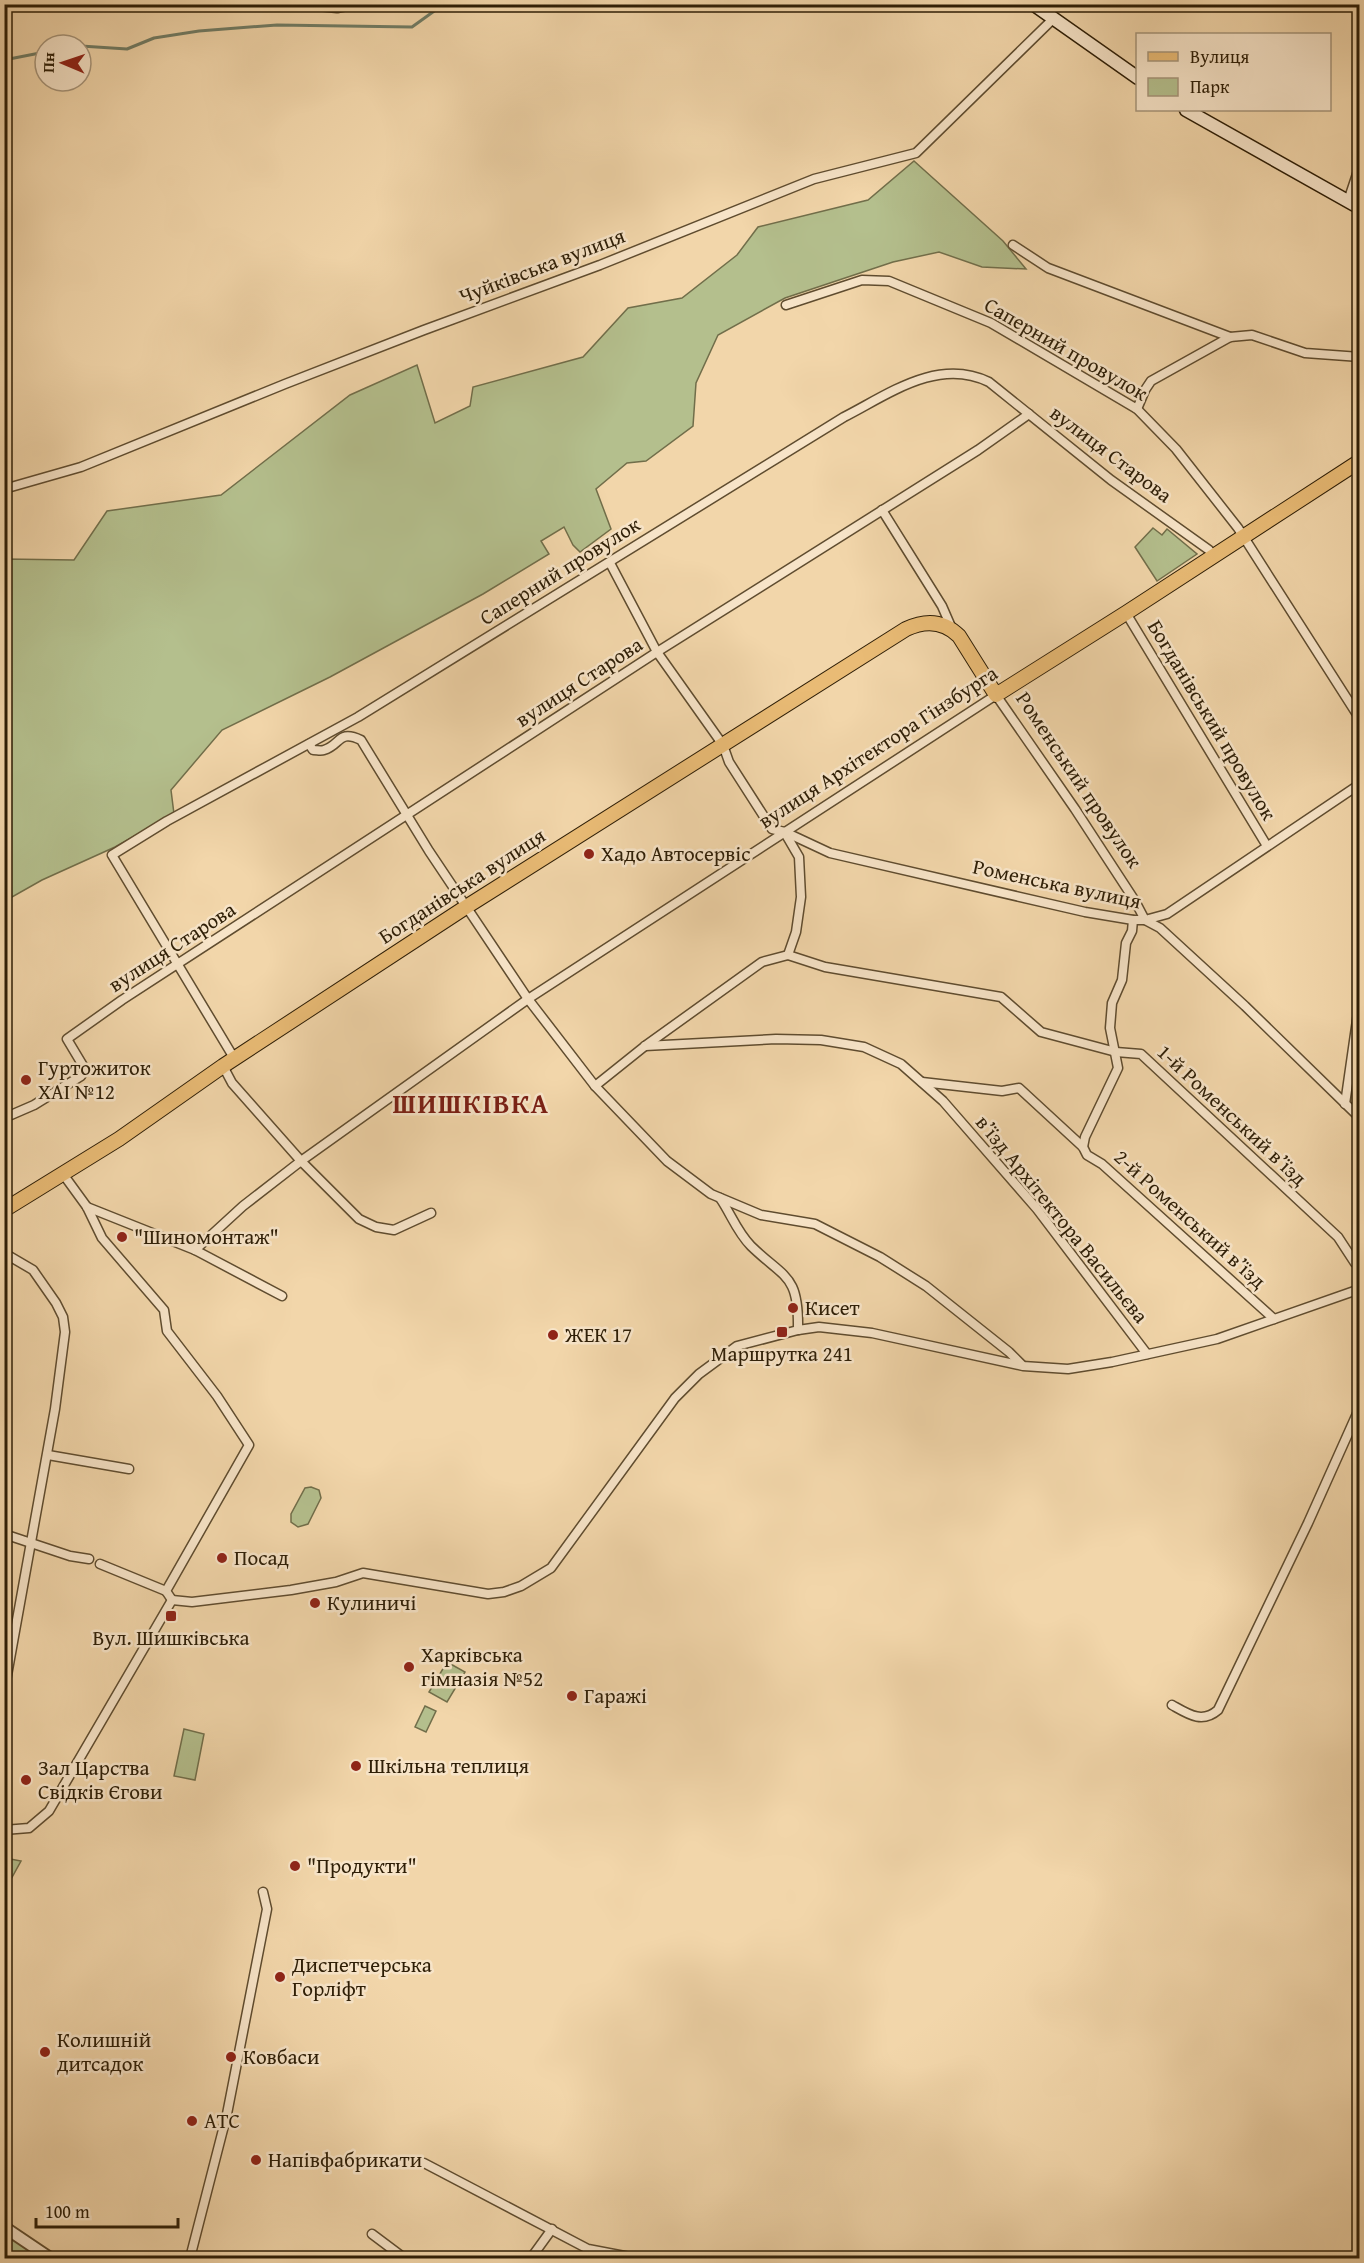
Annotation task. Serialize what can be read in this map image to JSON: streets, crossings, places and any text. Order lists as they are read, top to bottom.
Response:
{
  "streets": {
    "main road": ["вулиця Архітектора Гінзбурга", "Роменський провулок", "Богданівська вулиця"],
    "street": [
      "Чуйківська вулиця",
      "Саперний провулок",
      "вулиця Старова",
      "Богданівський провулок",
      "Роменська вулиця",
      "1-й Роменський в’їзд",
      "в’їзд Архітектора Васильєва",
      "2-й Роменський в’їзд"
    ]
  },
  "crossings": [
    ["Саперний провулок", "вулиця Старова"],
    ["Саперний провулок", "вулиця Архітектора Гінзбурга"],
    ["вулиця Старова", "вулиця Архітектора Гінзбурга"],
    ["вулиця Старова", "Роменський провулок"],
    ["Богданівський провулок", "вулиця Архітектора Гінзбурга"],
    ["вулиця Архітектора Гінзбурга", "Роменський провулок"],
    ["вулиця Архітектора Гінзбурга", "Роменська вулиця"],
    ["Роменський провулок", "Роменська вулиця"],
    ["Роменський провулок", "Богданівська вулиця"],
    ["1-й Роменський в’їзд", "2-й Роменський в’їзд"],
    ["в’їзд Архітектора Васильєва", "2-й Роменський в’їзд"]
  ],
  "districts": ["ШИШКІВКА"],
  "places": {
    "other": [
      "Хадо Автосервіс",
      "Гуртожиток ХАІ №12",
      "\"Шиномонтаж\"",
      "Кисет",
      "ЖЕК 17",
      "Посад",
      "Кулиничі",
      "Харківська гімназія №52",
      "Гаражі",
      "Шкільна теплиця",
      "Зал Царства Свідків Єгови",
      "\"Продукти\"",
      "Диспетчерська Горліфт",
      "Колишній дитсадок",
      "Ковбаси",
      "АТС",
      "Напівфабрикати"
    ],
    "transit": ["Маршрутка 241", "Вул. Шишківська"]
  },
  "legend": ["Вулиця", "Парк"],
  "scale_bar": "100 m",
  "north": "left"
}
